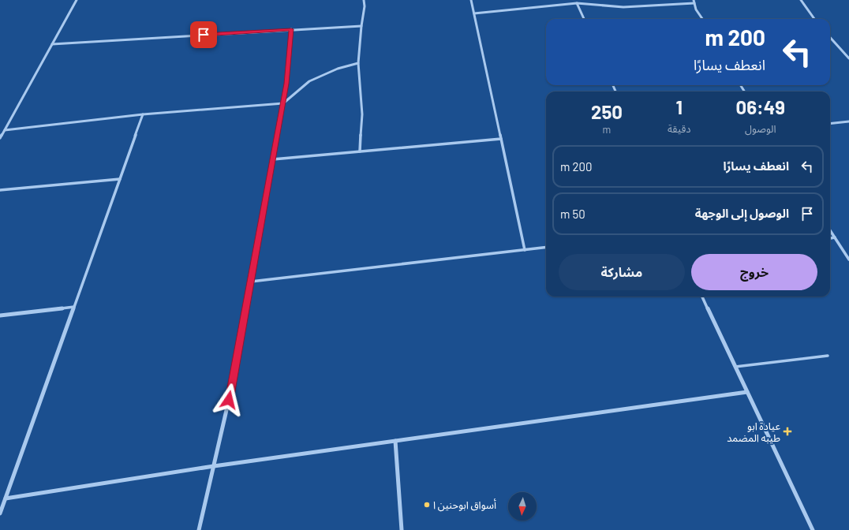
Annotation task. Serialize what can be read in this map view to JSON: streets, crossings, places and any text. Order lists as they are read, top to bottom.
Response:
{
  "places": {
    "health": ["عيادة ابو طيبه المضمد"],
    "other": ["أسواق ابوحنين ا"]
  },
  "north": "bottom",
  "page": {
    "turn": ["200 m", "انعطف يسارًا"],
    "eta": [
      "06:49",
      "الوصول",
      "1",
      "دقيقة",
      "250",
      "m"
    ],
    "list": [
      {
        "name": "انعطف يسارًا",
        "value": "200 m"
      },
      {
        "name": "الوصول إلى الوجهة",
        "value": "50 m"
      }
    ],
    "buttons": ["خروج", "مشاركة"]
  }
}
